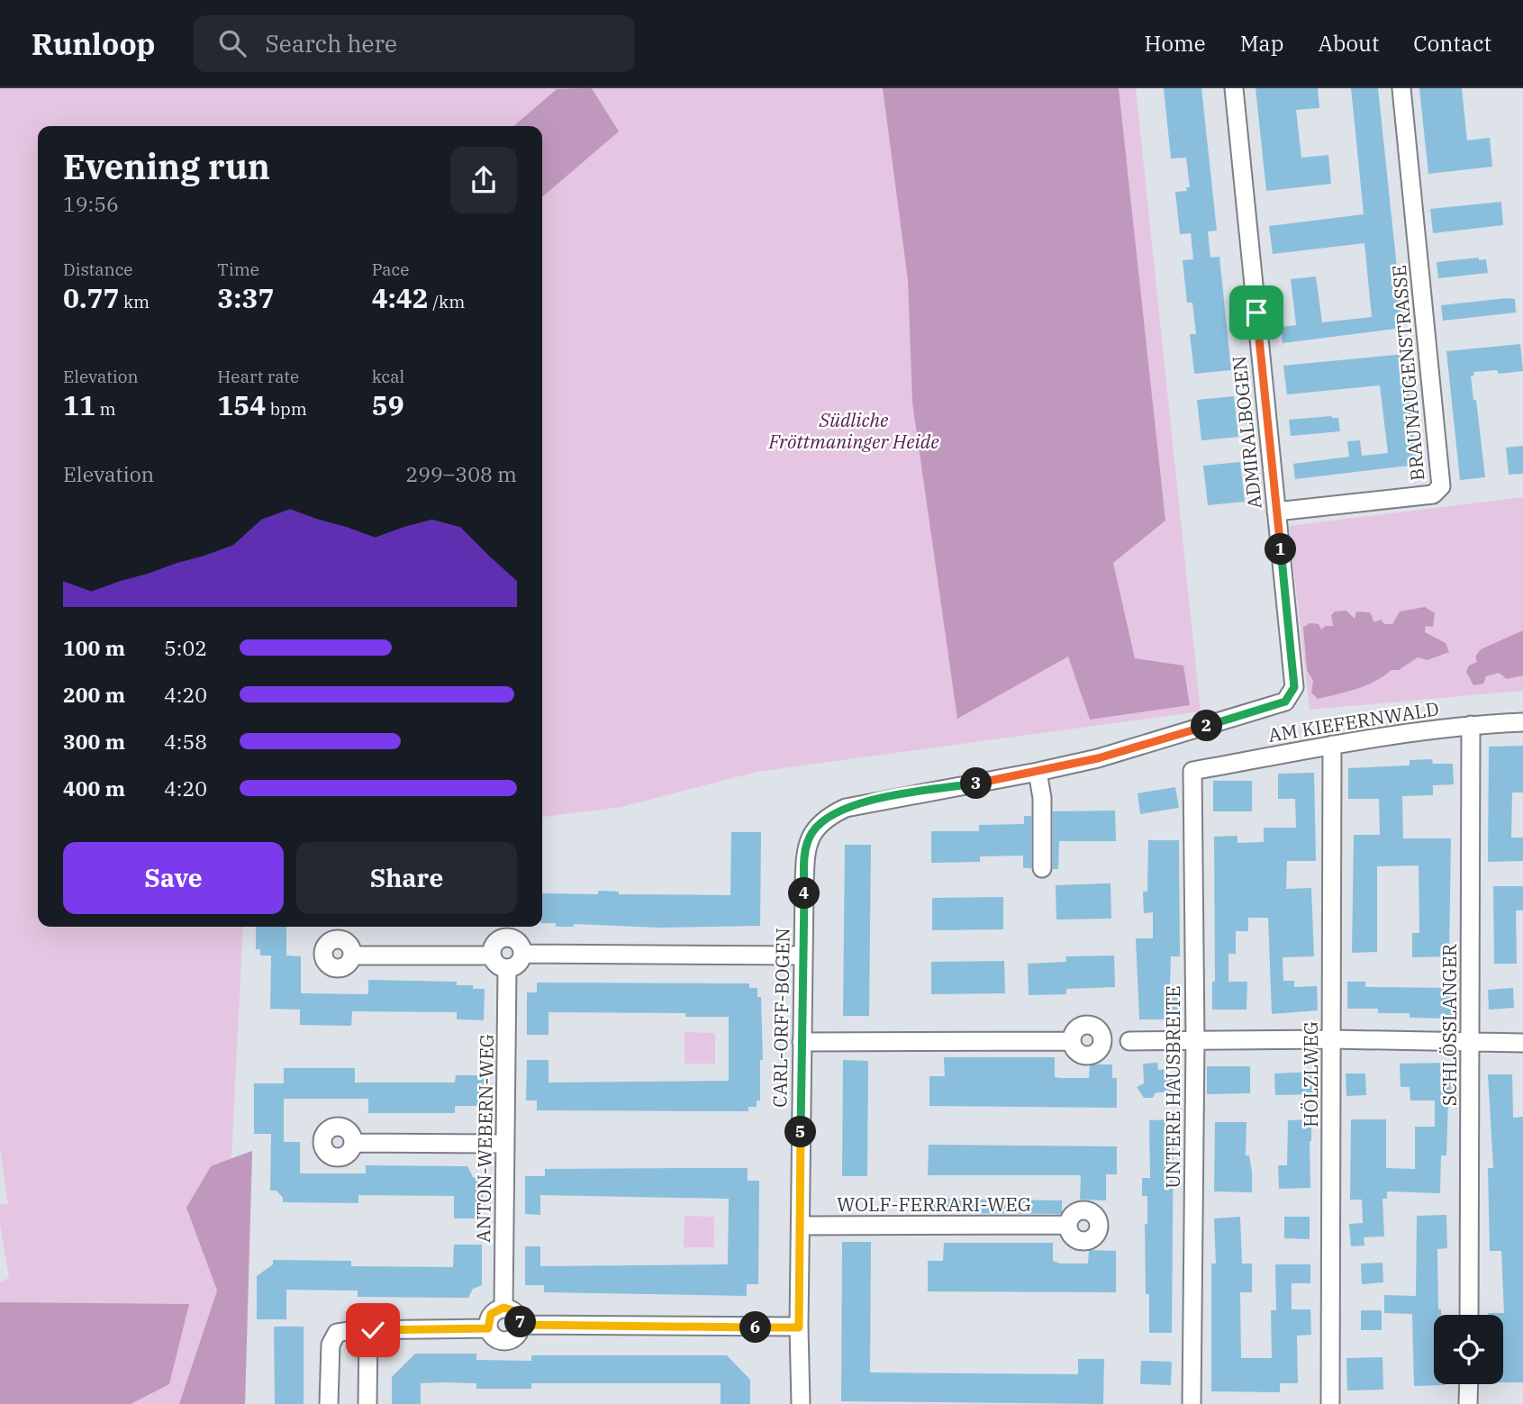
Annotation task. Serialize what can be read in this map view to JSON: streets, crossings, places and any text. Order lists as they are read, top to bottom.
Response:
{
  "streets": {
    "street": [
      "BRAUNAUGENSTRASSE",
      "ADMIRALBOGEN",
      "AM KIEFERNWALD",
      "CARL-ORFF-BOGEN",
      "SCHLÖSSLANGER",
      "HÖLZLWEG",
      "UNTERE HAUSBREITE",
      "ANTON-WEBERN-WEG",
      "WOLF-FERRARI-WEG"
    ]
  },
  "crossings": [
    ["BRAUNAUGENSTRASSE", "ADMIRALBOGEN"],
    ["ADMIRALBOGEN", "CARL-ORFF-BOGEN"],
    ["AM KIEFERNWALD", "SCHLÖSSLANGER"],
    ["AM KIEFERNWALD", "HÖLZLWEG"],
    ["AM KIEFERNWALD", "UNTERE HAUSBREITE"],
    ["CARL-ORFF-BOGEN", "WOLF-FERRARI-WEG"]
  ],
  "parks": ["Südliche Fröttmaninger Heide"],
  "page": {
    "header": "Runloop",
    "search": "Search here",
    "nav": [
      "Home",
      "Map",
      "About",
      "Contact"
    ],
    "heading": ["Evening run", "19:56"],
    "stats": [
      ["Distance", "0.77 km"],
      ["Time", "3:37"],
      ["Pace", "4:42 /km"],
      ["Elevation", "11 m"],
      ["Heart rate", "154 bpm"],
      ["kcal", "59"]
    ],
    "chart": ["Elevation", "299–308 m"],
    "pins": [
      "1",
      "2",
      "3",
      "4",
      "5",
      "7",
      "6"
    ],
    "list": [
      {
        "name": "100 m",
        "note": "5:02"
      },
      {
        "name": "200 m",
        "note": "4:20"
      },
      {
        "name": "300 m",
        "note": "4:58"
      },
      {
        "name": "400 m",
        "note": "4:20"
      }
    ],
    "buttons": ["Save", "Share"]
  }
}
